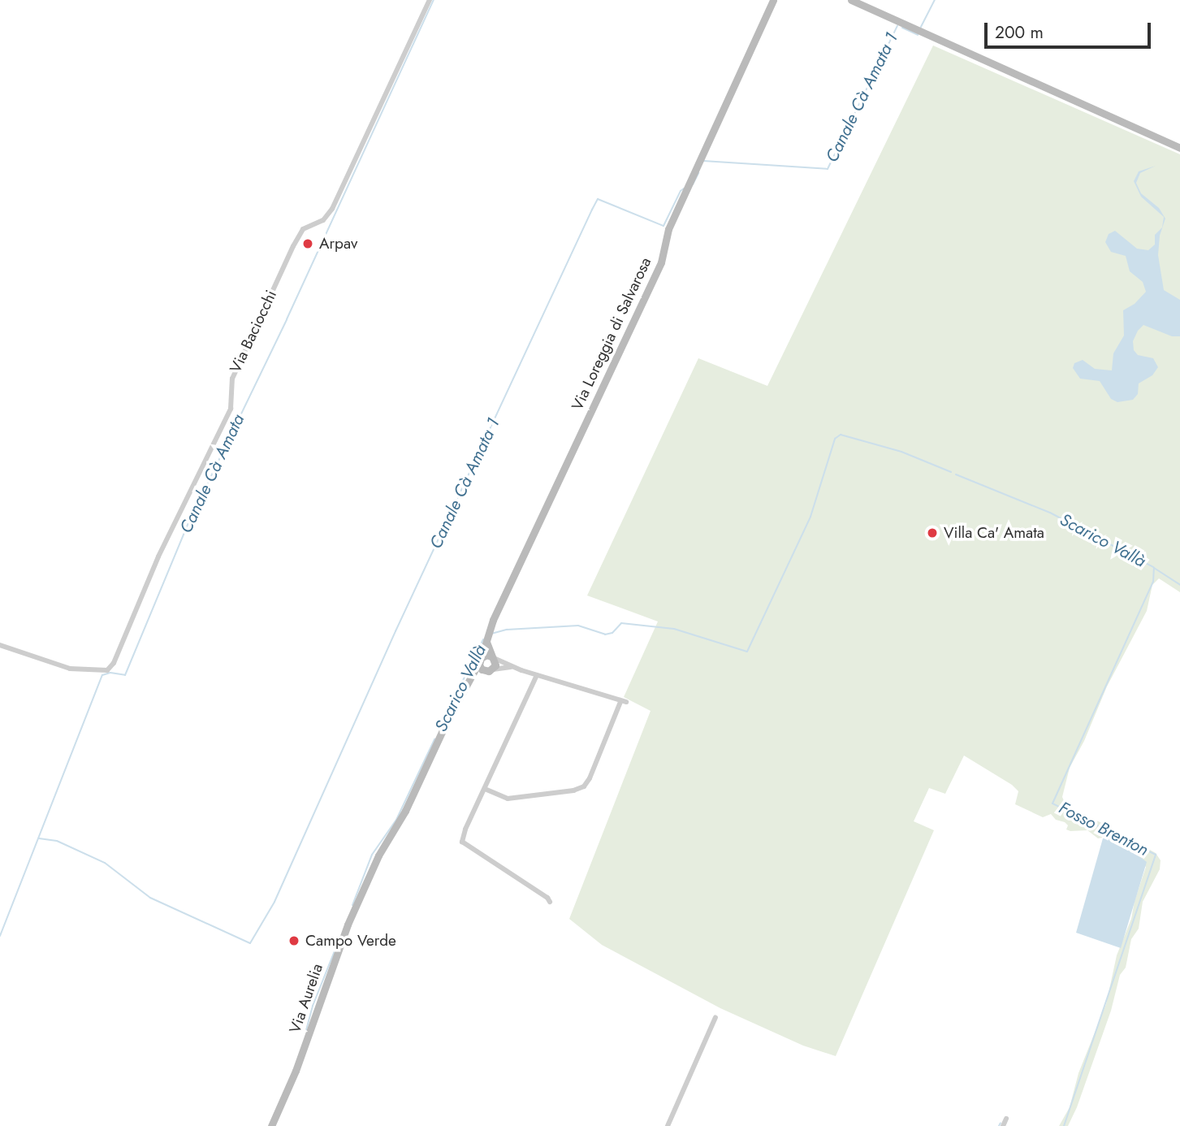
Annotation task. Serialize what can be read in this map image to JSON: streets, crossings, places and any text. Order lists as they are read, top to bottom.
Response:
{
  "streets": {
    "street": ["Via Baciocchi", "Via Loreggia di Salvarosa", "Via Aurelia"]
  },
  "crossings": [
    ["Via Loreggia di Salvarosa", "Via Aurelia"]
  ],
  "water": [
    "Canale Cà Amata 1",
    "Canale Cà Amata",
    "Scarico Vallà",
    "Fosso Brenton"
  ],
  "places": ["Arpav", "Villa Ca' Amata", "Campo Verde"],
  "scale_bar": "200 m"
}
